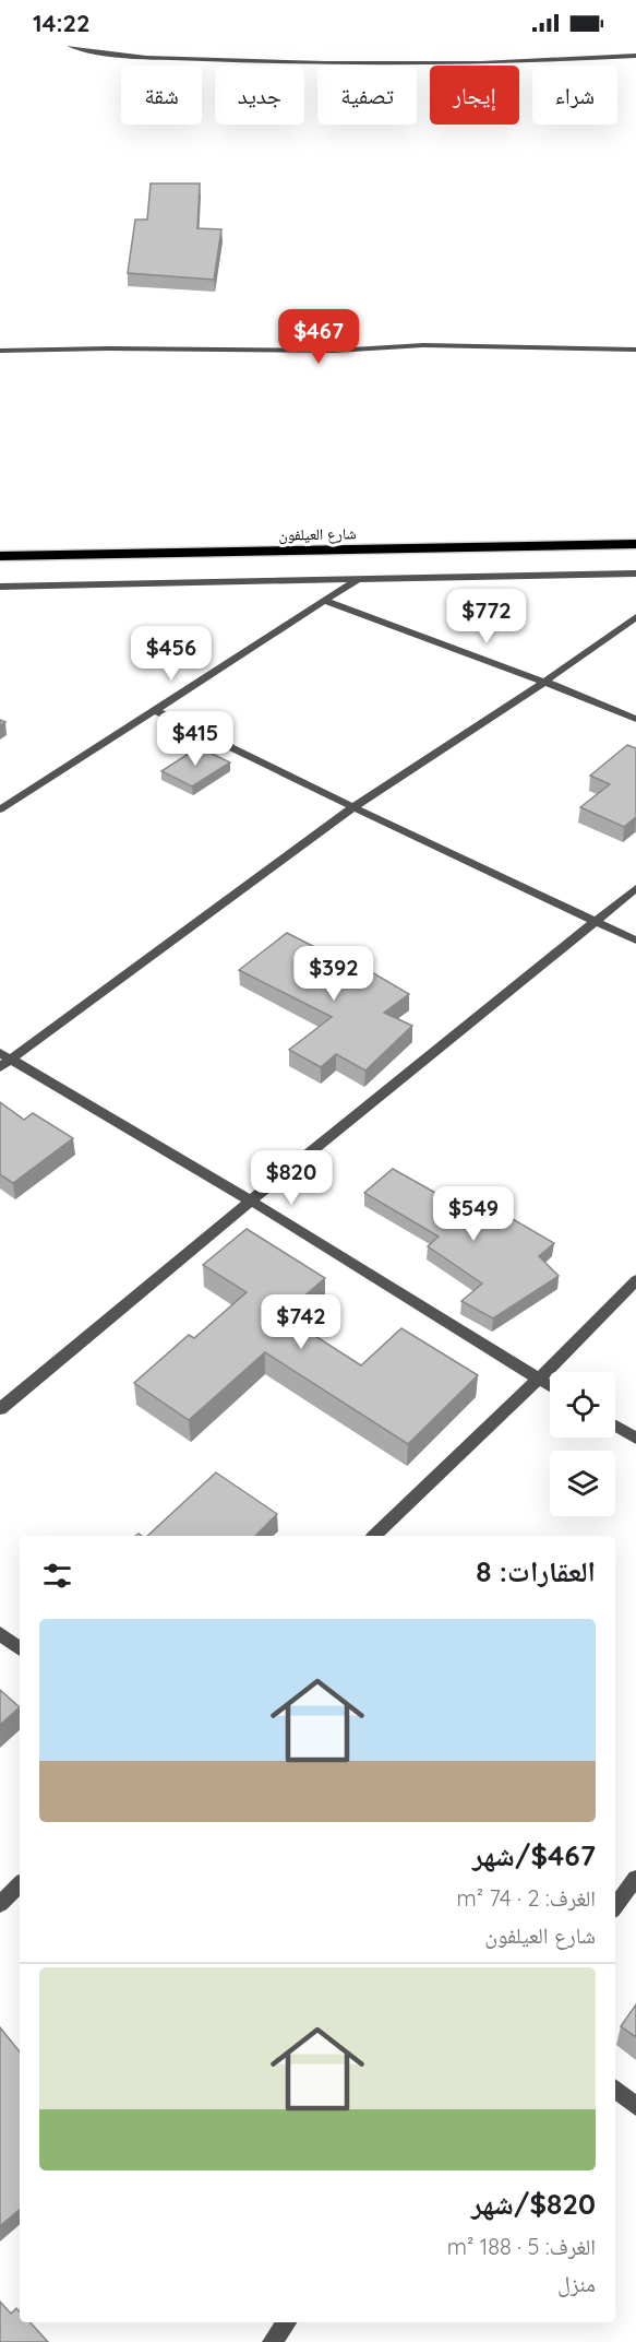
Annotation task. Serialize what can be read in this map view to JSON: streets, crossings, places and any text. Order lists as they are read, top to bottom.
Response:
{
  "streets": {
    "highway": ["شارع العيلفون"]
  },
  "page": {
    "status": "14:22",
    "chip": [
      "شراء",
      "إيجار",
      "تصفية",
      "جديد",
      "شقة"
    ],
    "price": [
      "$467",
      "$772",
      "$456",
      "$415",
      "$392",
      "$820",
      "$549",
      "$742"
    ],
    "heading": "العقارات: 8",
    "list": [
      {
        "name": "$467/شهر",
        "note": "الغرف: 2 · 74 m² · شارع العيلفون"
      },
      {
        "name": "$820/شهر",
        "note": "الغرف: 5 · 188 m² · منزل"
      }
    ]
  }
}
